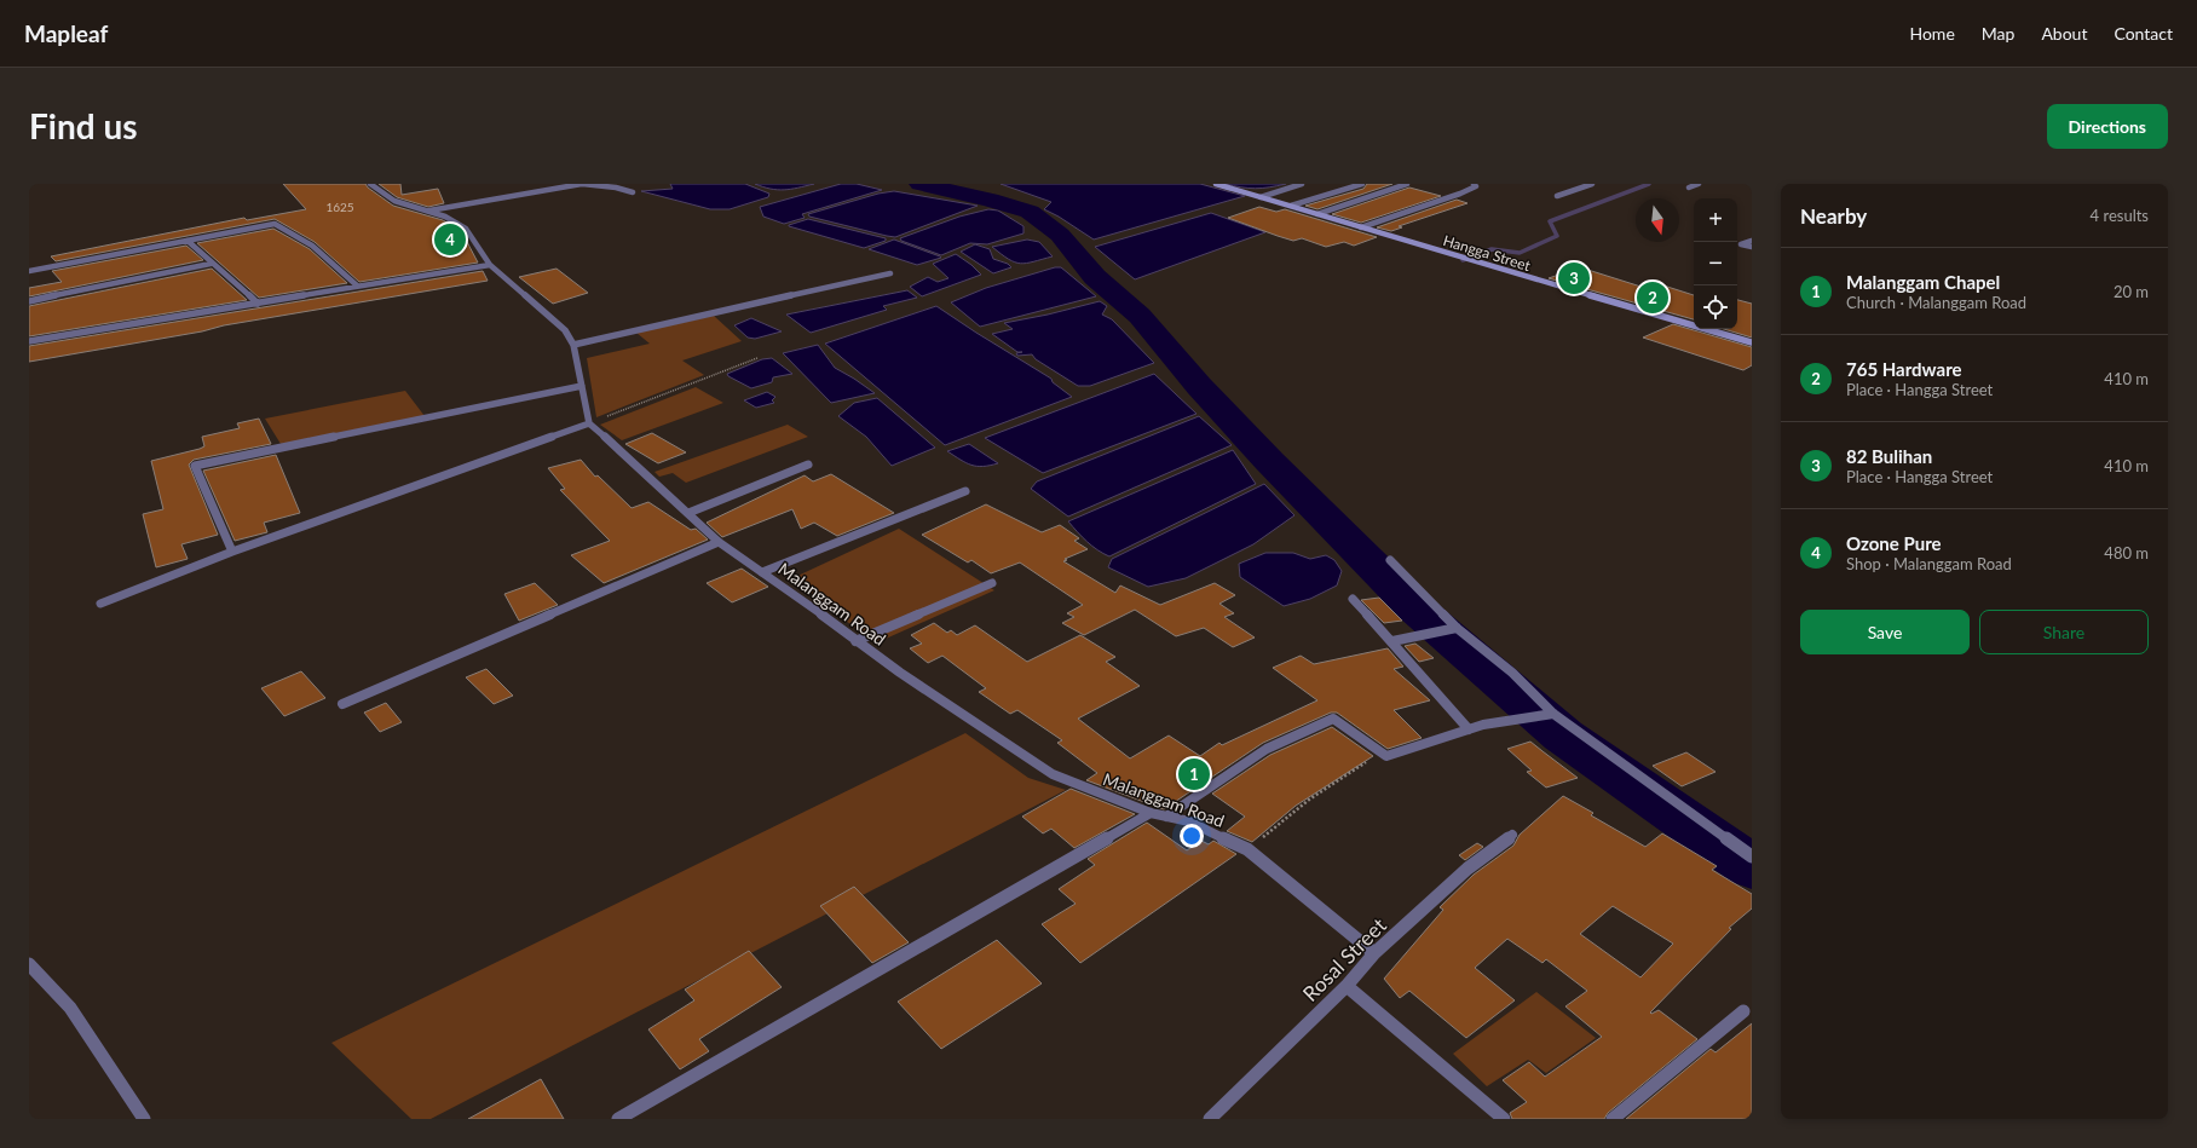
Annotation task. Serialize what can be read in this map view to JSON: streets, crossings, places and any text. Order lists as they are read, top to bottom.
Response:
{
  "streets": {
    "street": ["Hangga Street", "Malanggam Road", "Rosal Street"]
  },
  "crossings": [
    ["Malanggam Road", "Rosal Street"]
  ],
  "house_numbers": ["1625"],
  "north": "bottom",
  "page": {
    "header": "Mapleaf",
    "nav": [
      "Home",
      "Map",
      "About",
      "Contact"
    ],
    "buttons": [
      "Directions",
      ["Save", "Share"]
    ],
    "title": "Find us",
    "heading": ["Nearby", "4 results"],
    "map_buttons": ["+", "−"],
    "pins": [
      "4",
      "3",
      "2",
      "1"
    ],
    "list": [
      {
        "mark": "1",
        "name": "Malanggam Chapel",
        "note": "Church · Malanggam Road",
        "value": "20 m"
      },
      {
        "mark": "2",
        "name": "765 Hardware",
        "note": "Place · Hangga Street",
        "value": "410 m"
      },
      {
        "mark": "3",
        "name": "82 Bulihan",
        "note": "Place · Hangga Street",
        "value": "410 m"
      },
      {
        "mark": "4",
        "name": "Ozone Pure",
        "note": "Shop · Malanggam Road",
        "value": "480 m"
      }
    ]
  }
}
